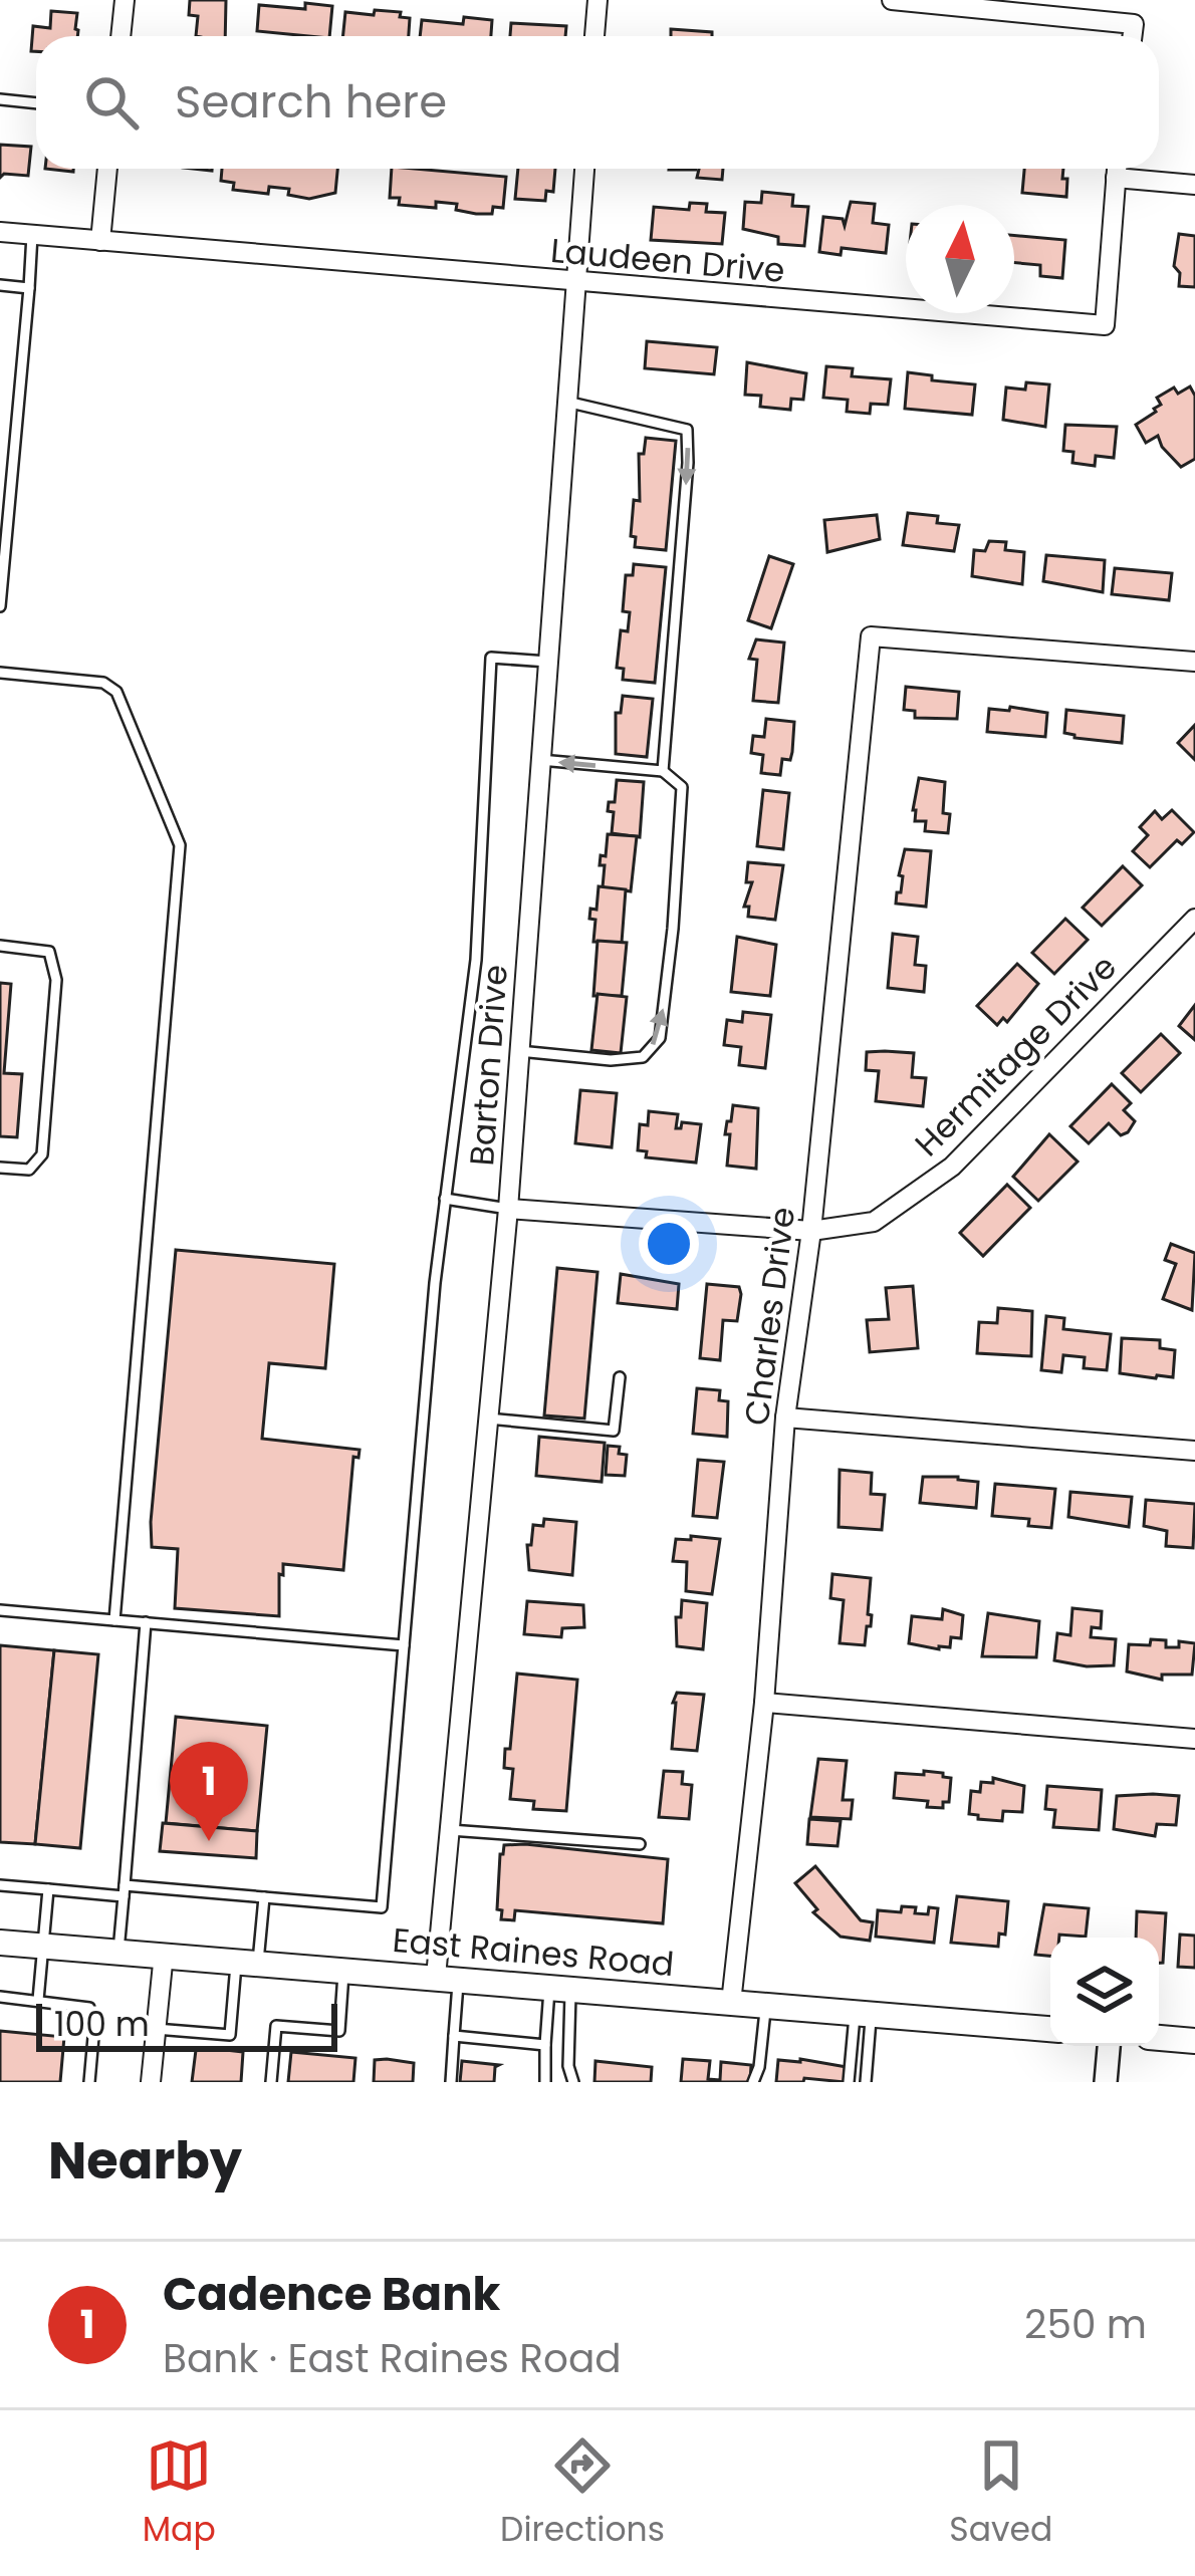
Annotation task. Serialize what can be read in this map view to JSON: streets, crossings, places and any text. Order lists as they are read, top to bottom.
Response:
{
  "streets": {
    "main road": ["East Raines Road"],
    "street": [
      "Laudeen Drive",
      "Hermitage Drive",
      "Barton Drive",
      "Charles Drive"
    ]
  },
  "crossings": [
    ["Laudeen Drive", "Barton Drive"],
    ["Hermitage Drive", "Barton Drive"],
    ["Hermitage Drive", "Charles Drive"],
    ["Barton Drive", "East Raines Road"],
    ["Charles Drive", "East Raines Road"]
  ],
  "scale_bar": "100 m",
  "north": "top",
  "page": {
    "search": "Search here",
    "pins": "1",
    "scale": "100 m",
    "heading": "Nearby",
    "list": [
      {
        "mark": "1",
        "name": "Cadence Bank",
        "note": "Bank · East Raines Road",
        "value": "250 m"
      }
    ],
    "nav": ["Map", "Directions", "Saved"]
  }
}
